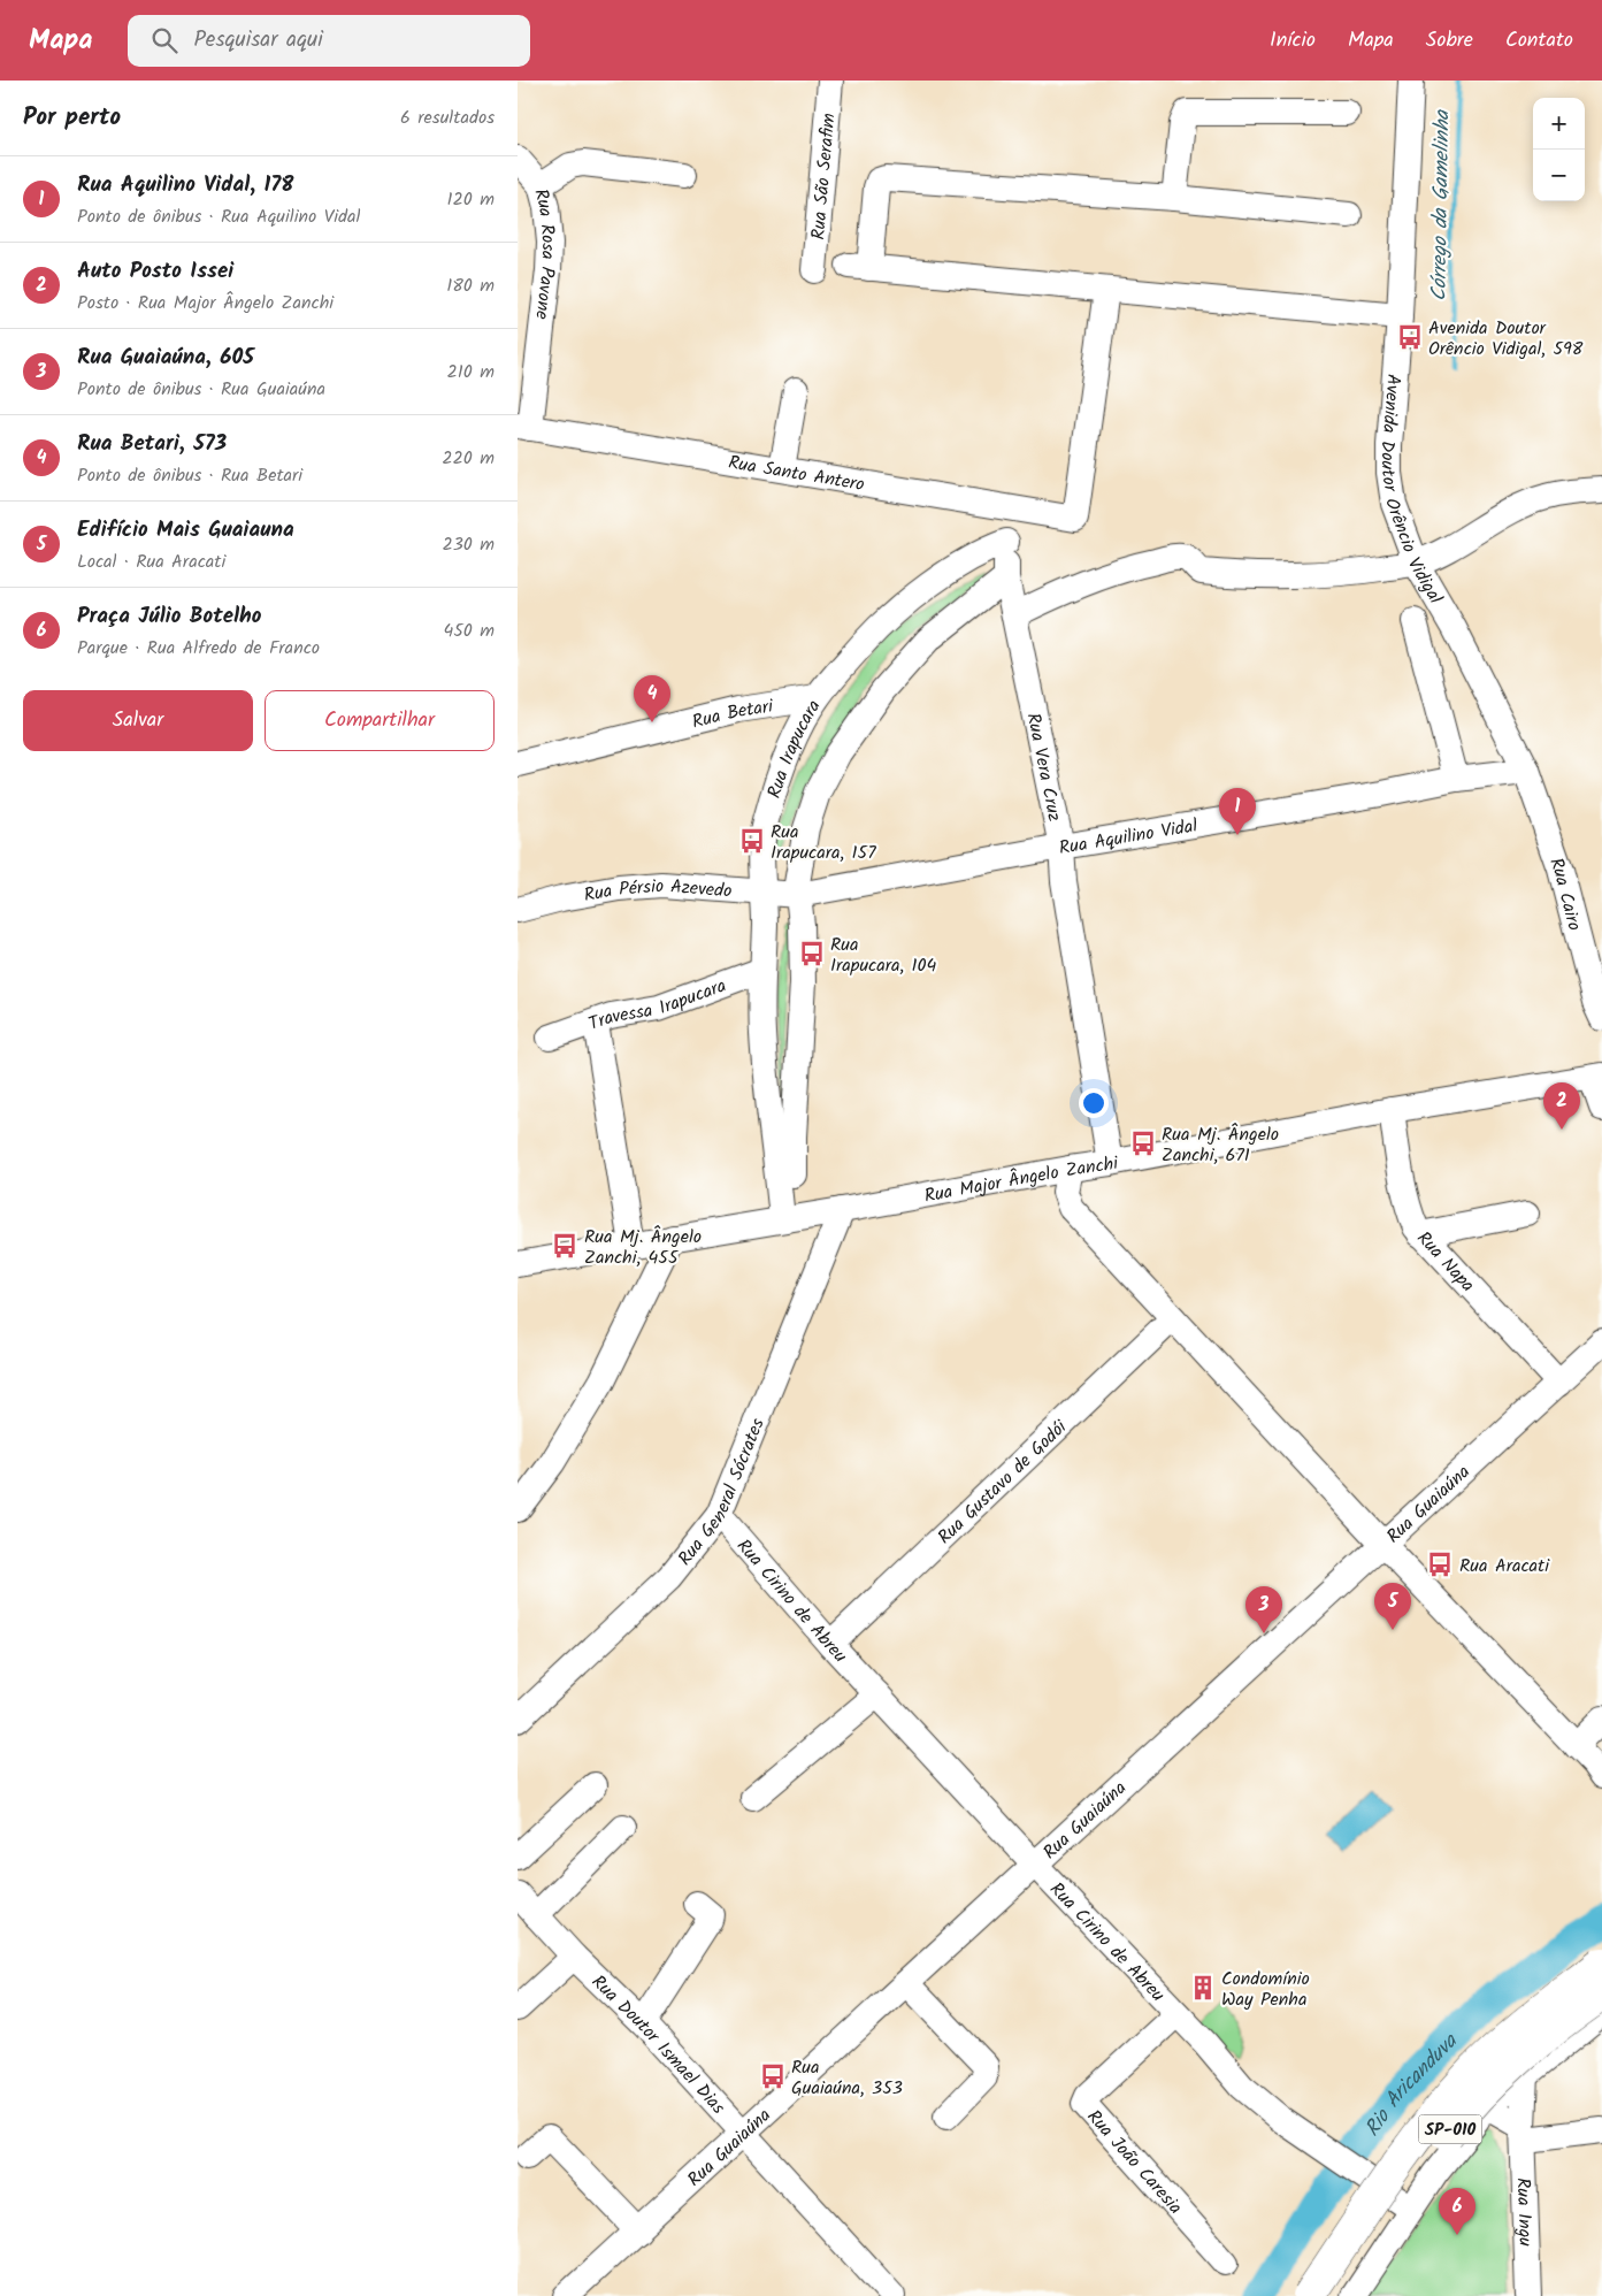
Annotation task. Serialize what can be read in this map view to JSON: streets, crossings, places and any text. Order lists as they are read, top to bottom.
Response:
{
  "streets": {
    "highway": ["SP-010"],
    "street": [
      "Rua São Serafim",
      "Rua Rosa Pavone",
      "Rua Santo Antero",
      "Avenida Doutor Orêncio Vidigal",
      "Rua Betari",
      "Rua Irapucara",
      "Rua Vera Cruz",
      "Rua Aquilino Vidal",
      "Rua Pérsio Azevedo",
      "Rua Cairo",
      "Travessa Irapucara",
      "Rua Major Ângelo Zanchi",
      "Rua Napa",
      "Rua Gustavo de Godói",
      "Rua General Sócrates",
      "Rua Guaiaúna",
      "Rua Cirino de Abreu",
      "Rua Doutor Ismael Dias",
      "Rua João Caresia",
      "Rua Ingu"
    ]
  },
  "crossings": [
    ["Rua Rosa Pavone", "Rua Santo Antero"],
    ["Rua Santo Antero", "Rua Vera Cruz"],
    ["Avenida Doutor Orêncio Vidigal", "Rua Aquilino Vidal"],
    ["Avenida Doutor Orêncio Vidigal", "Rua Cairo"],
    ["Rua Betari", "Rua Irapucara"],
    ["Rua Irapucara", "Rua Vera Cruz"],
    ["Rua Irapucara", "Rua Aquilino Vidal"],
    ["Rua Irapucara", "Rua Pérsio Azevedo"],
    ["Rua Irapucara", "Travessa Irapucara"],
    ["Rua Irapucara", "Rua Major Ângelo Zanchi"],
    ["Rua Vera Cruz", "Rua Aquilino Vidal"],
    ["Rua Vera Cruz", "Rua Major Ângelo Zanchi"],
    ["Rua Aquilino Vidal", "Rua Pérsio Azevedo"],
    ["Rua Aquilino Vidal", "Rua Cairo"],
    ["Rua Major Ângelo Zanchi", "Rua Napa"],
    ["Rua Major Ângelo Zanchi", "Rua General Sócrates"],
    ["Rua Napa", "Rua Guaiaúna"],
    ["Rua Gustavo de Godói", "Rua Cirino de Abreu"],
    ["Rua General Sócrates", "Rua Cirino de Abreu"],
    ["Rua Guaiaúna", "Rua Cirino de Abreu"],
    ["Rua Guaiaúna", "Rua Doutor Ismael Dias"],
    ["Rua Cirino de Abreu", "Rua João Caresia"]
  ],
  "water": ["Córrego da Gamelinha", "Rio Aricanduva"],
  "places": {
    "bus stop": [
      "Avenida Doutor Orêncio Vidigal, 598",
      "Rua Irapucara, 157",
      "Rua Irapucara, 104",
      "Rua Mj. Ângelo Zanchi, 671",
      "Rua Mj. Ângelo Zanchi, 455",
      "Rua Aracati",
      "Rua Guaiaúna, 353"
    ],
    "building": ["Condomínio Way Penha"]
  },
  "page": {
    "header": "Mapa",
    "search": "Pesquisar aqui",
    "nav": [
      "Início",
      "Mapa",
      "Sobre",
      "Contato"
    ],
    "heading": ["Por perto", "6 resultados"],
    "map_buttons": ["+", "−"],
    "list": [
      {
        "mark": "1",
        "name": "Rua Aquilino Vidal, 178",
        "note": "Ponto de ônibus · Rua Aquilino Vidal",
        "value": "120 m"
      },
      {
        "mark": "2",
        "name": "Auto Posto Issei",
        "note": "Posto · Rua Major Ângelo Zanchi",
        "value": "180 m"
      },
      {
        "mark": "3",
        "name": "Rua Guaiaúna, 605",
        "note": "Ponto de ônibus · Rua Guaiaúna",
        "value": "210 m"
      },
      {
        "mark": "4",
        "name": "Rua Betari, 573",
        "note": "Ponto de ônibus · Rua Betari",
        "value": "220 m"
      },
      {
        "mark": "5",
        "name": "Edifício Mais Guaiauna",
        "note": "Local · Rua Aracati",
        "value": "230 m"
      },
      {
        "mark": "6",
        "name": "Praça Júlio Botelho",
        "note": "Parque · Rua Alfredo de Franco",
        "value": "450 m"
      }
    ],
    "buttons": ["Salvar", "Compartilhar"],
    "pins": [
      "4",
      "1",
      "2",
      "5",
      "3",
      "6"
    ]
  }
}
